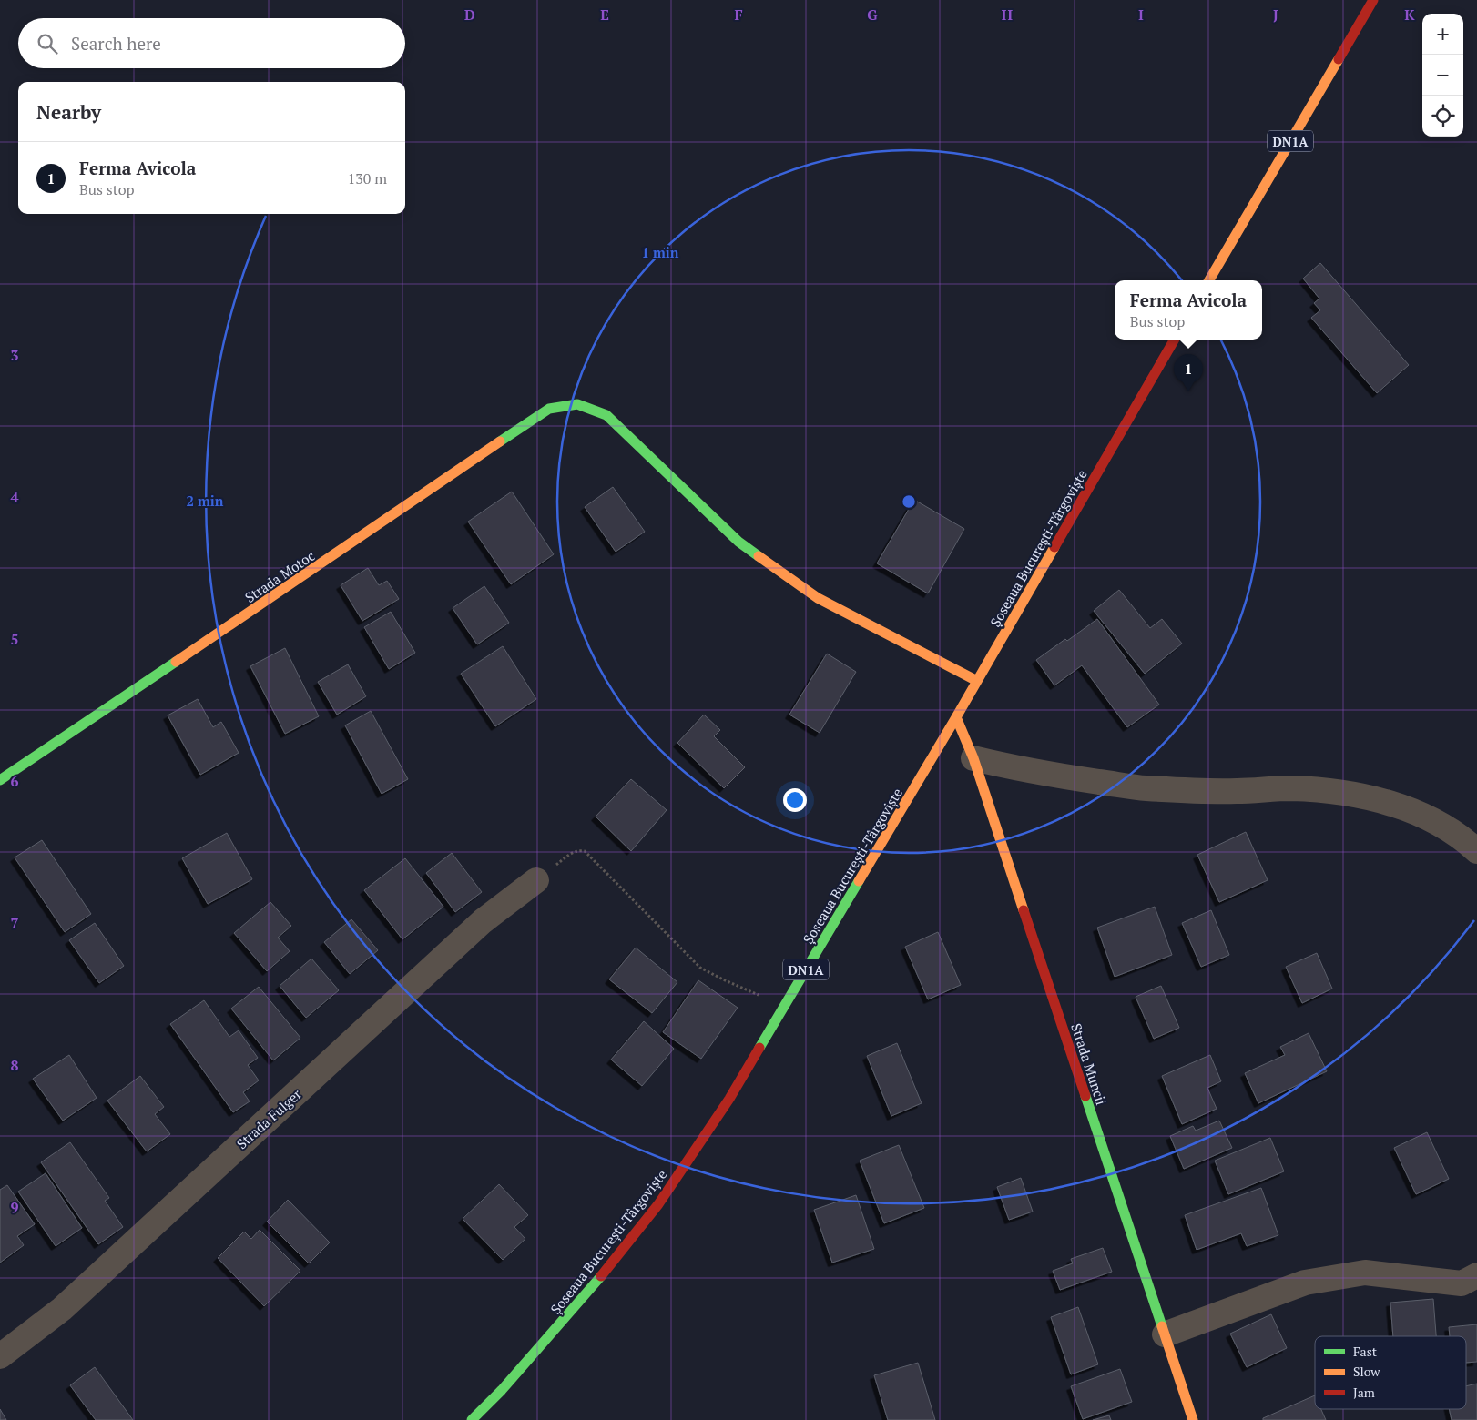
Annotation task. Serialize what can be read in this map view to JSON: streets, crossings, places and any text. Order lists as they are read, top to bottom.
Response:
{
  "streets": {
    "street": [
      "DN1A",
      "Șoseaua București-Târgoviște",
      "Strada Motoc",
      "Strada Muncii",
      "Strada Fulger"
    ]
  },
  "crossings": [
    ["Șoseaua București-Târgoviște", "Strada Motoc"],
    ["Șoseaua București-Târgoviște", "Strada Muncii"]
  ],
  "legend": ["Fast", "Slow", "Jam"],
  "page": {
    "map_buttons": ["+", "−"],
    "search": "Search here",
    "heading": "Nearby",
    "list": [
      {
        "mark": "1",
        "name": "Ferma Avicola",
        "note": "Bus stop",
        "value": "130 m"
      }
    ],
    "popup": ["Ferma Avicola", "Bus stop"],
    "pins": "1"
  },
  "grid": {
    "columns": [
      "D",
      "E",
      "F",
      "G",
      "H",
      "I",
      "J",
      "K"
    ],
    "rows": [
      "3",
      "4",
      "5",
      "6",
      "7",
      "8",
      "9"
    ]
  },
  "rings": ["1 min", "2 min"]
}
